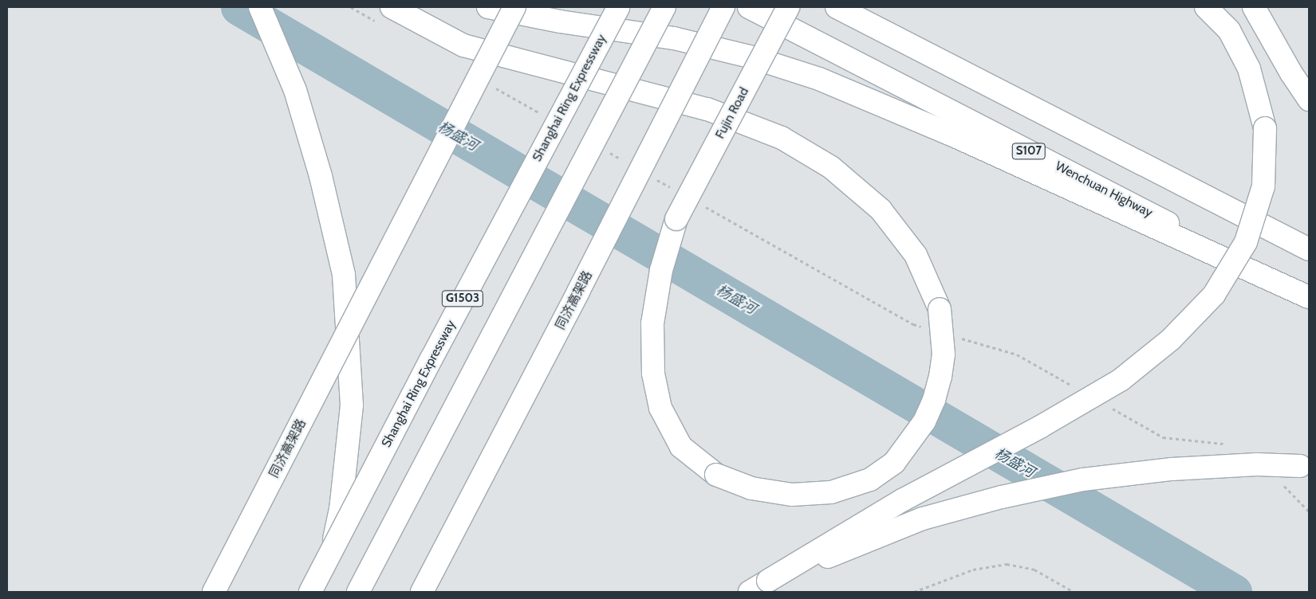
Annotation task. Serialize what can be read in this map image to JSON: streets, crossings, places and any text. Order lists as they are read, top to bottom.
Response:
{
  "streets": {
    "main road": [
      "Shanghai Ring Expressway",
      "Fujin Road",
      "S107",
      "Wenchuan Highway",
      "G1503",
      "同济高架路"
    ]
  },
  "water": ["杨盛河"]
}
